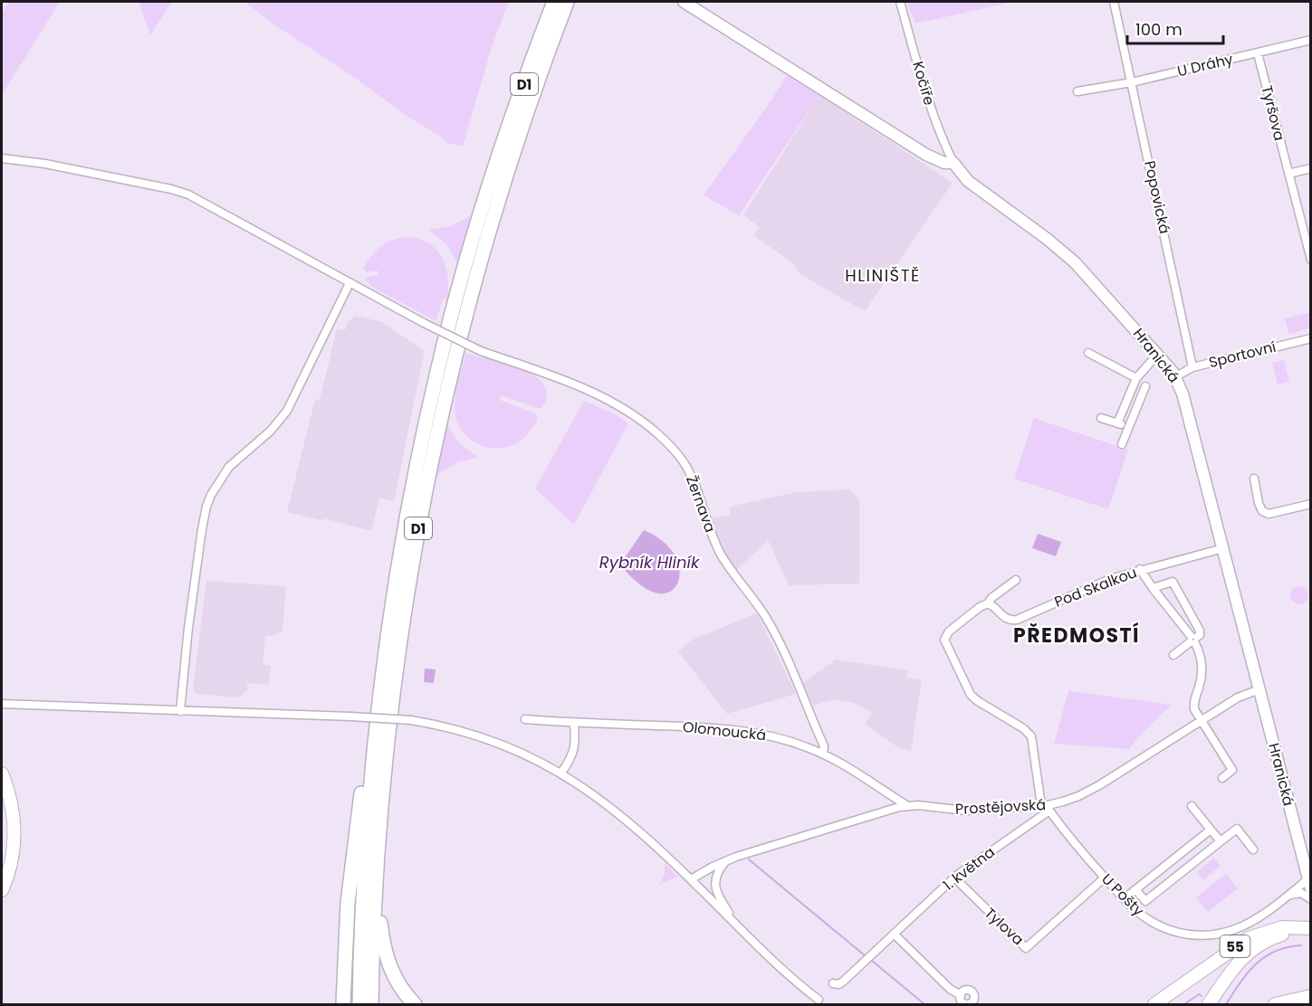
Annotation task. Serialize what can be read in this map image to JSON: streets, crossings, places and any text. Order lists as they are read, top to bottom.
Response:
{
  "streets": {
    "highway": ["D1"],
    "main road": ["Hranická", "55"],
    "street": [
      "U Dráhy",
      "Kočíře",
      "Tyršova",
      "Popovická",
      "Sportovní",
      "Žernava",
      "Pod Skalkou",
      "Olomoucká",
      "Prostějovská",
      "1. května",
      "U Pošty",
      "Tylova"
    ]
  },
  "crossings": [
    ["U Dráhy", "Tyršova"],
    ["U Dráhy", "Popovická"],
    ["Kočíře", "Hranická"],
    ["Popovická", "Sportovní"],
    ["Sportovní", "Hranická"],
    ["Hranická", "Pod Skalkou"],
    ["Hranická", "Prostějovská"],
    ["Hranická", "U Pošty"],
    ["Žernava", "Olomoucká"],
    ["Olomoucká", "Prostějovská"],
    ["Prostějovská", "1. května"],
    ["Prostějovská", "U Pošty"],
    ["1. května", "U Pošty"],
    ["1. května", "Tylova"],
    ["U Pošty", "Tylova"]
  ],
  "districts": ["HLINIŠTĚ", "PŘEDMOSTÍ"],
  "water": ["Rybník Hliník"],
  "scale_bar": "100 m"
}
